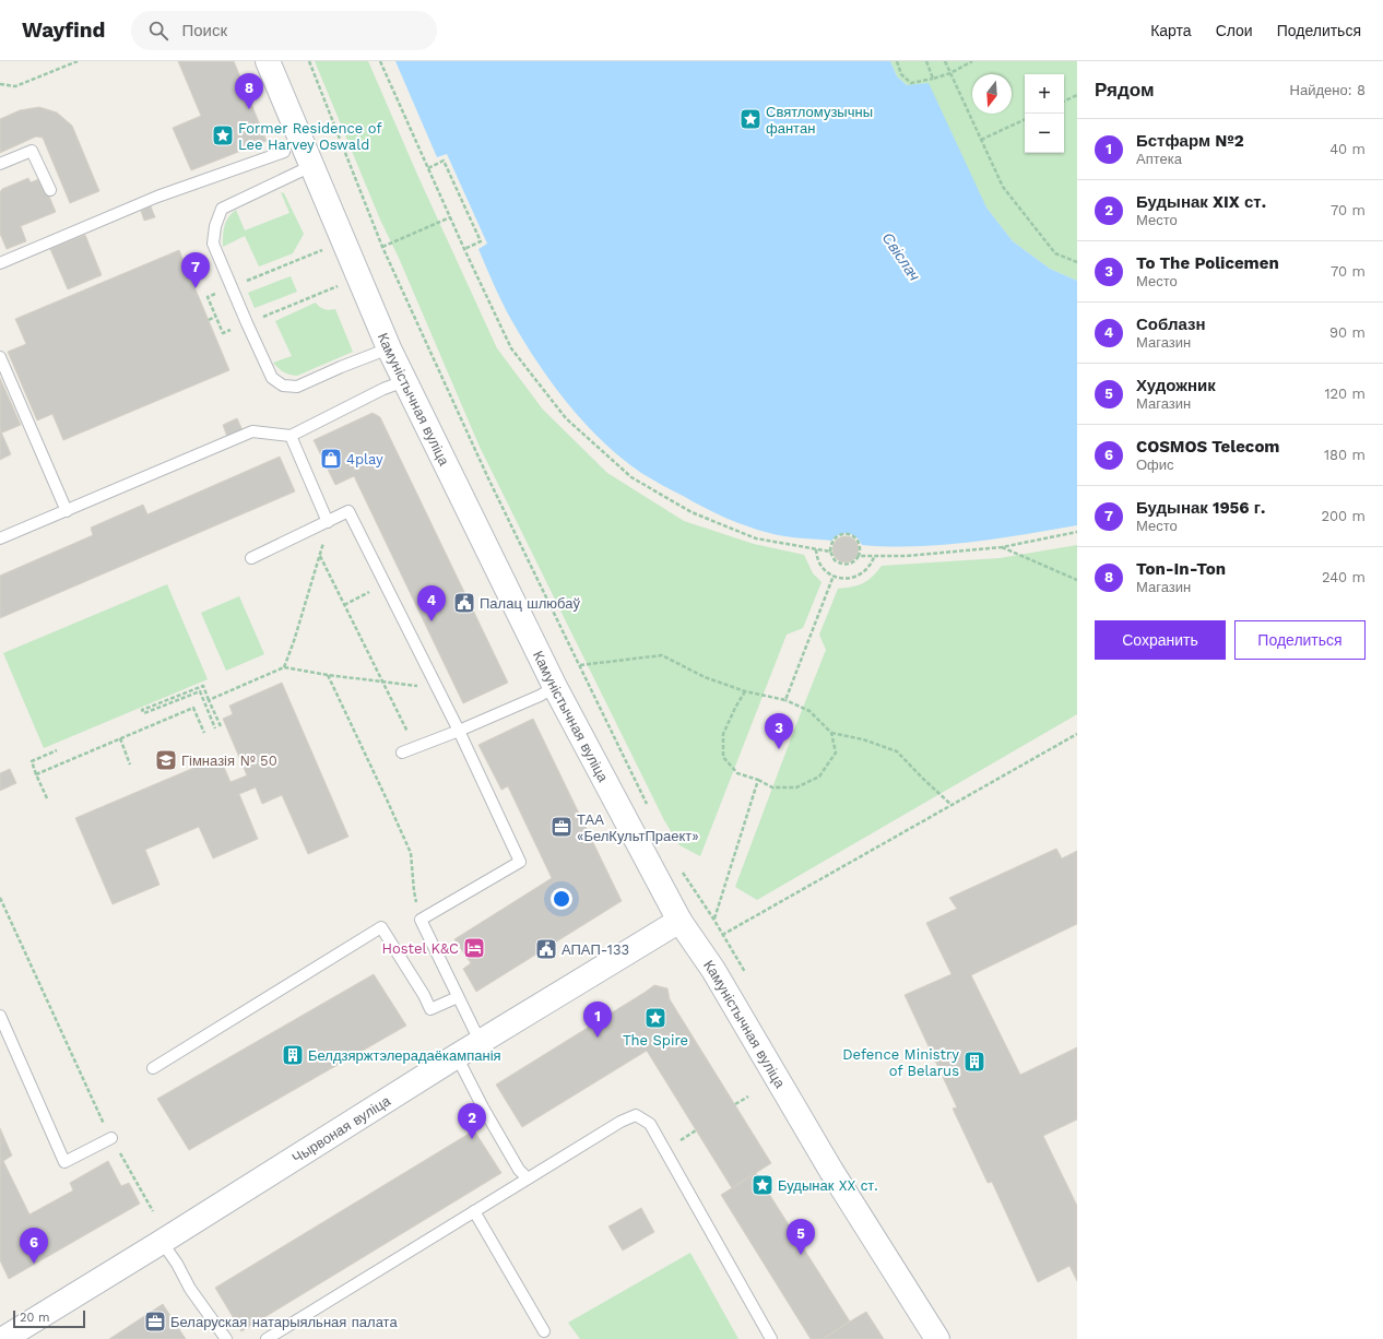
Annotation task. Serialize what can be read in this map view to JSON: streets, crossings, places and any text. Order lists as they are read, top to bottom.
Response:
{
  "streets": {
    "street": ["Камуністычная вуліца", "Чырвоная вуліца"]
  },
  "crossings": [
    ["Камуністычная вуліца", "Чырвоная вуліца"]
  ],
  "water": ["Свіслач"],
  "places": {
    "place": [
      "Святломузычны фантан",
      "Former Residence of Lee Harvey Oswald",
      "The Spire",
      "Будынак XX ст."
    ],
    "shop": ["4play"],
    "public building": ["Палац шлюбаў", "АПАП-133"],
    "school or university": ["Гімназія № 50"],
    "office": ["ТАА «БелКультПраект»", "Беларуская натарыяльная палата"],
    "hotel": ["Hostel K&C"],
    "building": ["Белдзяржтэлерадаёкампанія", "Defence Ministry of Belarus"]
  },
  "scale_bar": "20 m",
  "north": "bottom",
  "page": {
    "header": "Wayfind",
    "search": "Поиск",
    "nav": ["Карта", "Слои", "Поделиться"],
    "heading": ["Рядом", "Найдено: 8"],
    "pins": [
      "8",
      "7",
      "4",
      "3",
      "1",
      "2",
      "5",
      "6"
    ],
    "map_buttons": ["+", "−"],
    "list": [
      {
        "mark": "1",
        "name": "Бстфарм №2",
        "note": "Аптека",
        "value": "40 m"
      },
      {
        "mark": "2",
        "name": "Будынак XIX ст.",
        "note": "Место",
        "value": "70 m"
      },
      {
        "mark": "3",
        "name": "To The Policemen",
        "note": "Место",
        "value": "70 m"
      },
      {
        "mark": "4",
        "name": "Соблазн",
        "note": "Магазин",
        "value": "90 m"
      },
      {
        "mark": "5",
        "name": "Художник",
        "note": "Магазин",
        "value": "120 m"
      },
      {
        "mark": "6",
        "name": "COSMOS Telecom",
        "note": "Офис",
        "value": "180 m"
      },
      {
        "mark": "7",
        "name": "Будынак 1956 г.",
        "note": "Место",
        "value": "200 m"
      },
      {
        "mark": "8",
        "name": "Ton-In-Ton",
        "note": "Магазин",
        "value": "240 m"
      }
    ],
    "buttons": ["Сохранить", "Поделиться"],
    "scale": "20 m"
  }
}
